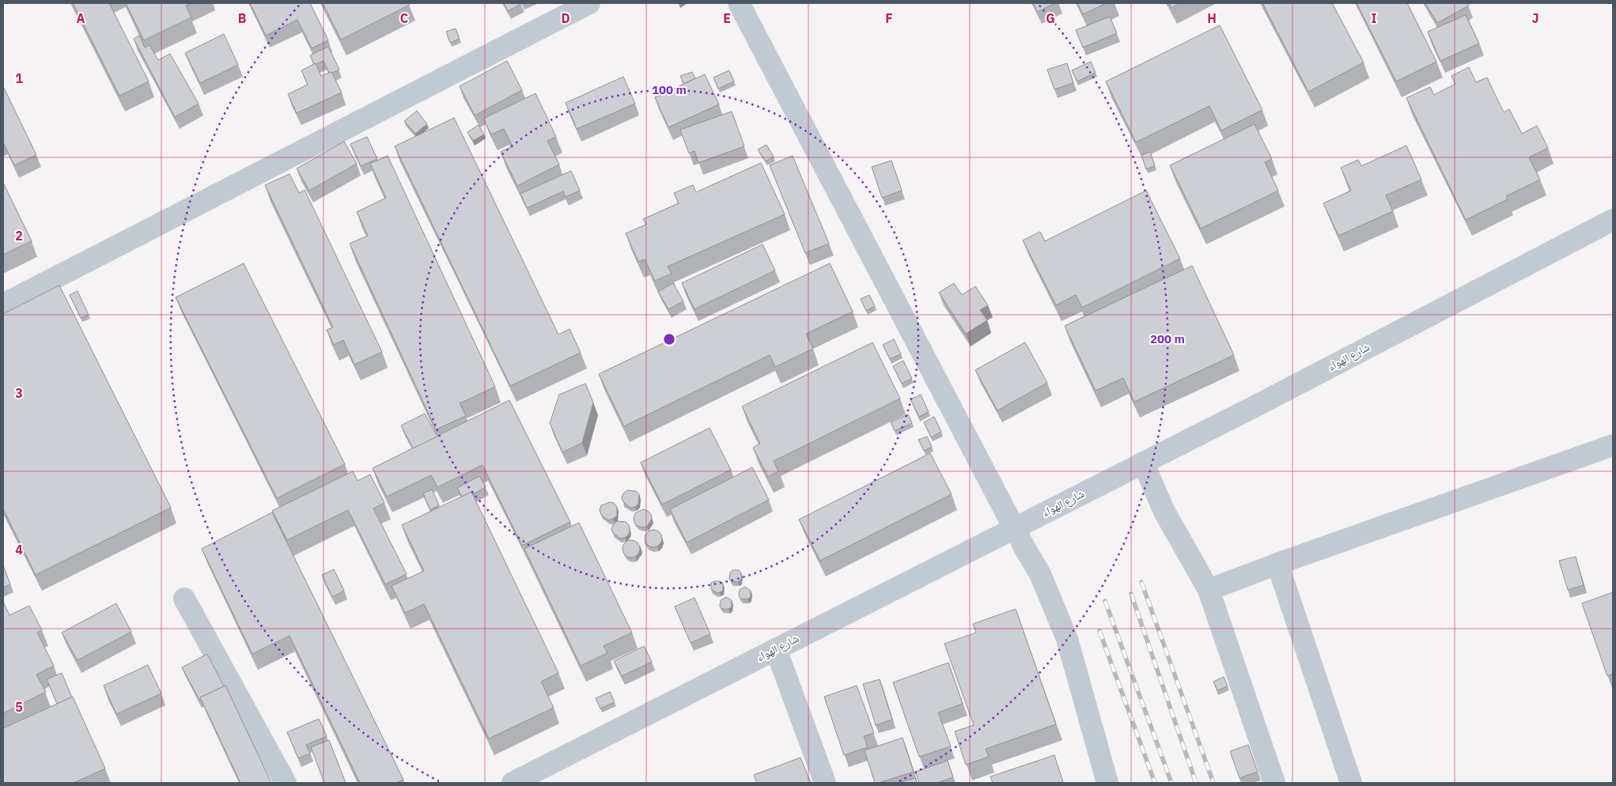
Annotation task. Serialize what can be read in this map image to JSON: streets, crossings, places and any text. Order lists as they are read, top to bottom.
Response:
{
  "streets": {
    "street": ["شارع الهواء"]
  },
  "grid": {
    "columns": [
      "A",
      "B",
      "C",
      "D",
      "E",
      "F",
      "G",
      "H",
      "I",
      "J"
    ],
    "rows": [
      "1",
      "2",
      "3",
      "4",
      "5"
    ]
  },
  "rings": ["100 m", "200 m"]
}
